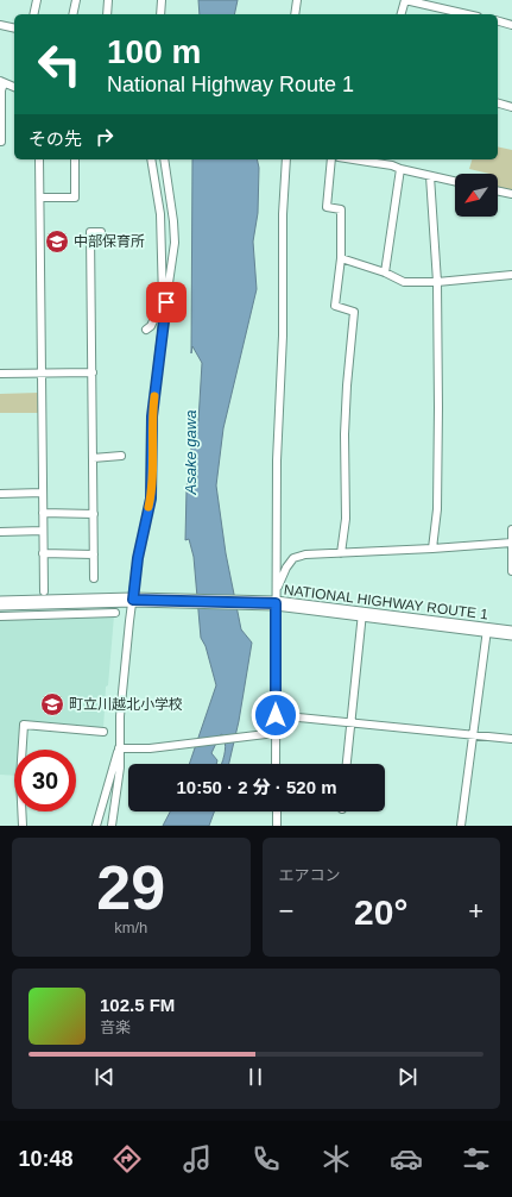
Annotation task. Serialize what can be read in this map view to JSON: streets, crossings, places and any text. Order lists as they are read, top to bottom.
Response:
{
  "streets": {
    "highway": ["NATIONAL HIGHWAY ROUTE 1"]
  },
  "water": ["Asake gawa"],
  "places": {
    "school or university": ["中部保育所", "町立川越北小学校"]
  },
  "north": "bottom left",
  "page": {
    "turn": ["100 m", "National Highway Route 1"],
    "then": "その先",
    "limit": "30",
    "trip": "10:50 · 2 分 · 520 m",
    "tile": [
      ["29", "km/h"],
      "エアコン"
    ],
    "heat": ["−", "20°", "+"],
    "song": ["102.5 FM", "音楽"],
    "tabs": "10:48"
  }
}
